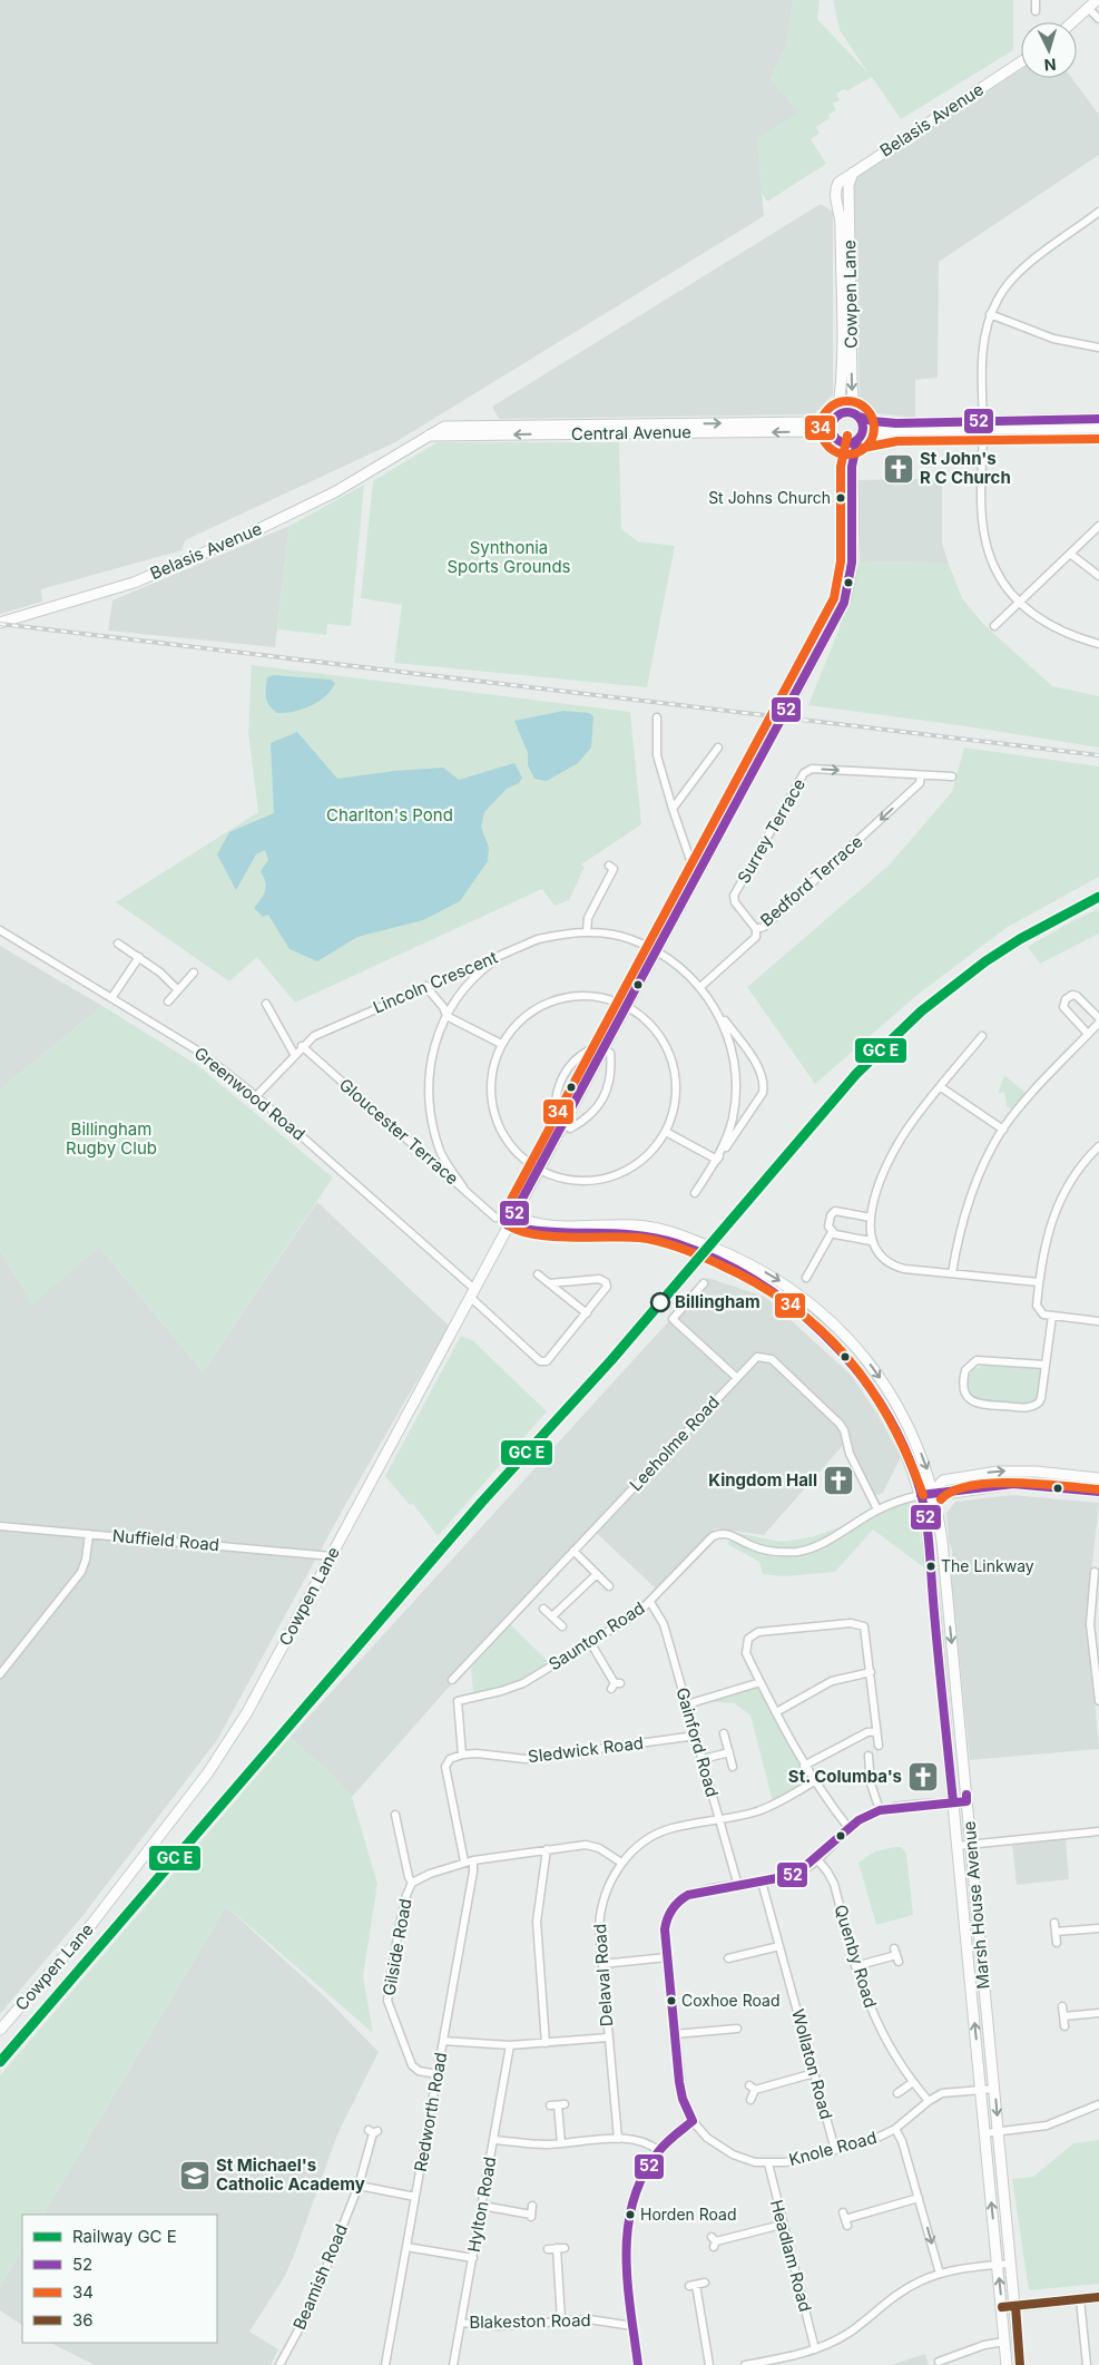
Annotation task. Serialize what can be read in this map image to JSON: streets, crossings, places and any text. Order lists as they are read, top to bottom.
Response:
{
  "streets": {
    "street": [
      "Belasis Avenue",
      "Cowpen Lane",
      "Central Avenue",
      "Surrey Terrace",
      "Bedford Terrace",
      "Lincoln Crescent",
      "Greenwood Road",
      "Gloucester Terrace",
      "Leeholme Road",
      "Nuffield Road",
      "Saunton Road",
      "Gainford Road",
      "Sledwick Road",
      "Marsh House Avenue",
      "Gilside Road",
      "Quenby Road",
      "Delaval Road",
      "Wollaton Road",
      "Redworth Road",
      "Knole Road",
      "Hylton Road",
      "Headlam Road",
      "Beamish Road",
      "Blakeston Road"
    ]
  },
  "crossings": [
    ["Belasis Avenue", "Cowpen Lane"],
    ["Belasis Avenue", "Central Avenue"],
    ["Cowpen Lane", "Central Avenue"],
    ["Cowpen Lane", "Lincoln Crescent"],
    ["Cowpen Lane", "Greenwood Road"],
    ["Cowpen Lane", "Nuffield Road"],
    ["Cowpen Lane", "Marsh House Avenue"],
    ["Surrey Terrace", "Bedford Terrace"],
    ["Bedford Terrace", "Lincoln Crescent"],
    ["Lincoln Crescent", "Greenwood Road"],
    ["Lincoln Crescent", "Gloucester Terrace"],
    ["Leeholme Road", "Saunton Road"],
    ["Saunton Road", "Gainford Road"],
    ["Saunton Road", "Sledwick Road"],
    ["Gainford Road", "Sledwick Road"],
    ["Gainford Road", "Delaval Road"],
    ["Gainford Road", "Knole Road"],
    ["Marsh House Avenue", "Knole Road"],
    ["Gilside Road", "Delaval Road"],
    ["Gilside Road", "Redworth Road"],
    ["Quenby Road", "Knole Road"],
    ["Wollaton Road", "Knole Road"],
    ["Knole Road", "Headlam Road"],
    ["Hylton Road", "Blakeston Road"]
  ],
  "one_way": ["Bedford Terrace"],
  "parks": ["Synthonia Sports Grounds", "Charlton's Pond", "Billingham Rugby Club"],
  "places": {
    "church": ["St John's R C Church", "Kingdom Hall", "St. Columba's"],
    "other": [
      "St Johns Church",
      "Billingham",
      "The Linkway",
      "Coxhoe Road",
      "Horden Road"
    ],
    "school or university": ["St Michael's Catholic Academy"]
  },
  "lines": ["transit line 34", "transit line 52", "transit line 36"],
  "legend": [
    "Railway GC E",
    "52",
    "34",
    "36"
  ],
  "north": "bottom"
}
